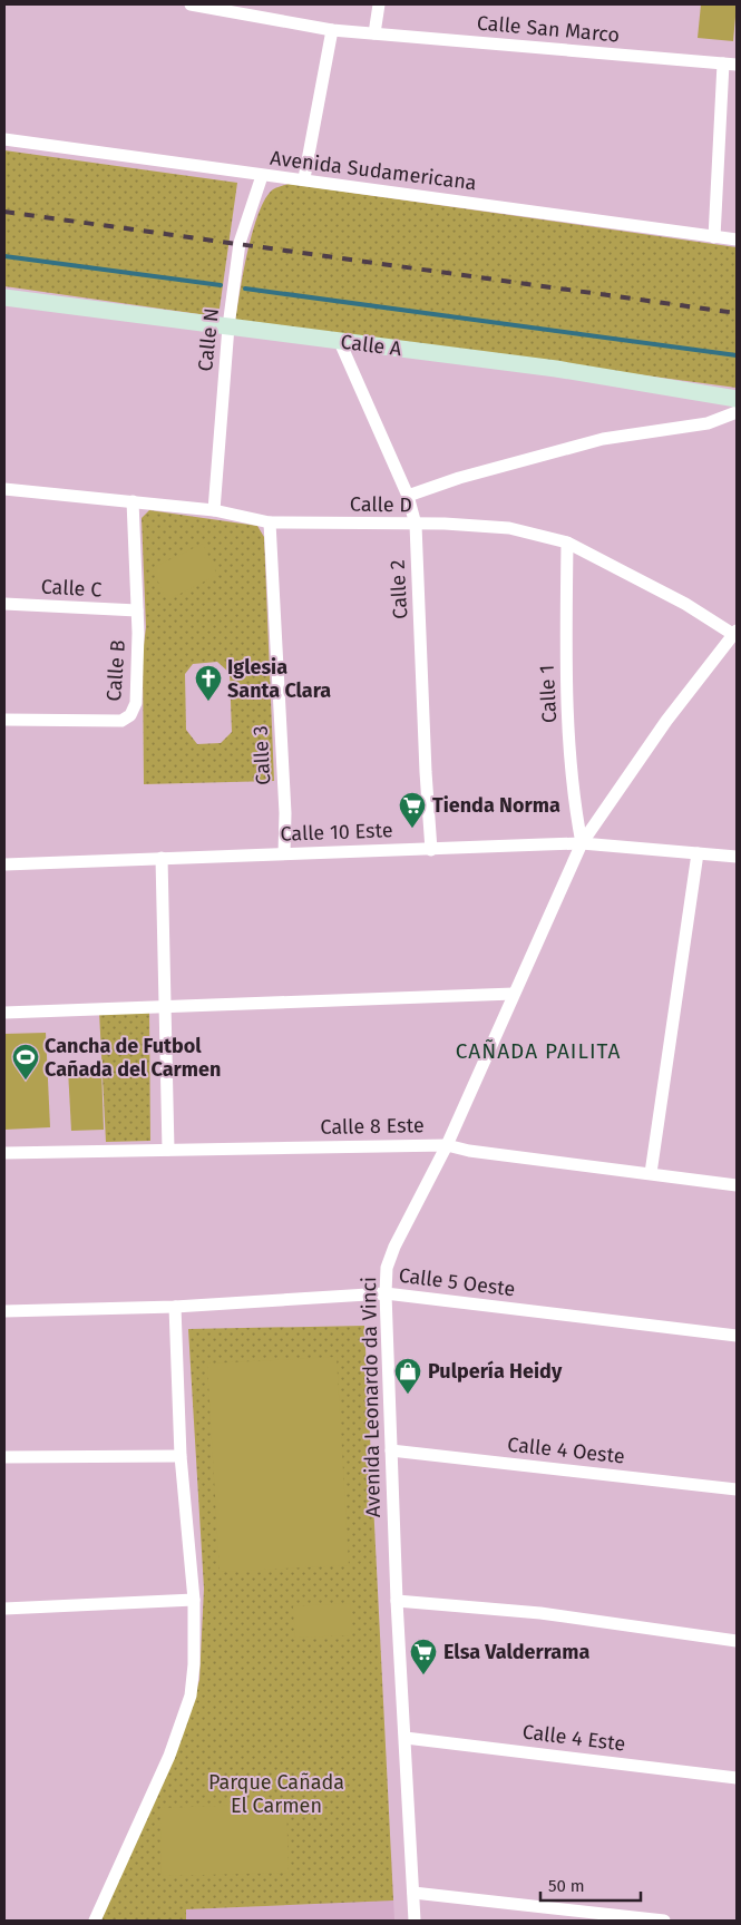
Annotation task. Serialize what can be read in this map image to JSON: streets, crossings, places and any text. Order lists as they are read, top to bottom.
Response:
{
  "streets": {
    "street": [
      "Calle San Marco",
      "Avenida Sudamericana",
      "Calle N",
      "Calle A",
      "Calle D",
      "Calle C",
      "Calle 2",
      "Calle B",
      "Calle 1",
      "Calle 3",
      "Calle 10 Este",
      "Calle 8 Este",
      "Calle 5 Oeste",
      "Avenida Leonardo da Vinci",
      "Calle 4 Oeste",
      "Calle 4 Este"
    ]
  },
  "crossings": [
    ["Avenida Sudamericana", "Calle N"],
    ["Calle N", "Calle A"],
    ["Calle N", "Calle D"],
    ["Calle A", "Calle 2"],
    ["Calle D", "Calle 2"],
    ["Calle D", "Calle B"],
    ["Calle D", "Calle 1"],
    ["Calle D", "Calle 3"],
    ["Calle D", "Avenida Leonardo da Vinci"],
    ["Calle C", "Calle B"],
    ["Calle 2", "Calle 10 Este"],
    ["Calle 1", "Calle 10 Este"],
    ["Calle 1", "Avenida Leonardo da Vinci"],
    ["Calle 3", "Calle 10 Este"],
    ["Calle 10 Este", "Avenida Leonardo da Vinci"],
    ["Calle 8 Este", "Avenida Leonardo da Vinci"],
    ["Calle 5 Oeste", "Avenida Leonardo da Vinci"],
    ["Avenida Leonardo da Vinci", "Calle 4 Oeste"],
    ["Avenida Leonardo da Vinci", "Calle 4 Este"]
  ],
  "districts": ["CAÑADA PAILITA"],
  "parks": ["Parque Cañada El Carmen"],
  "places": {
    "church": ["Iglesia Santa Clara"],
    "supermarket": ["Tienda Norma", "Elsa Valderrama"],
    "sports": ["Cancha de Futbol Cañada del Carmen"],
    "shop": ["Pulpería Heidy"]
  },
  "scale_bar": "50 m"
}
